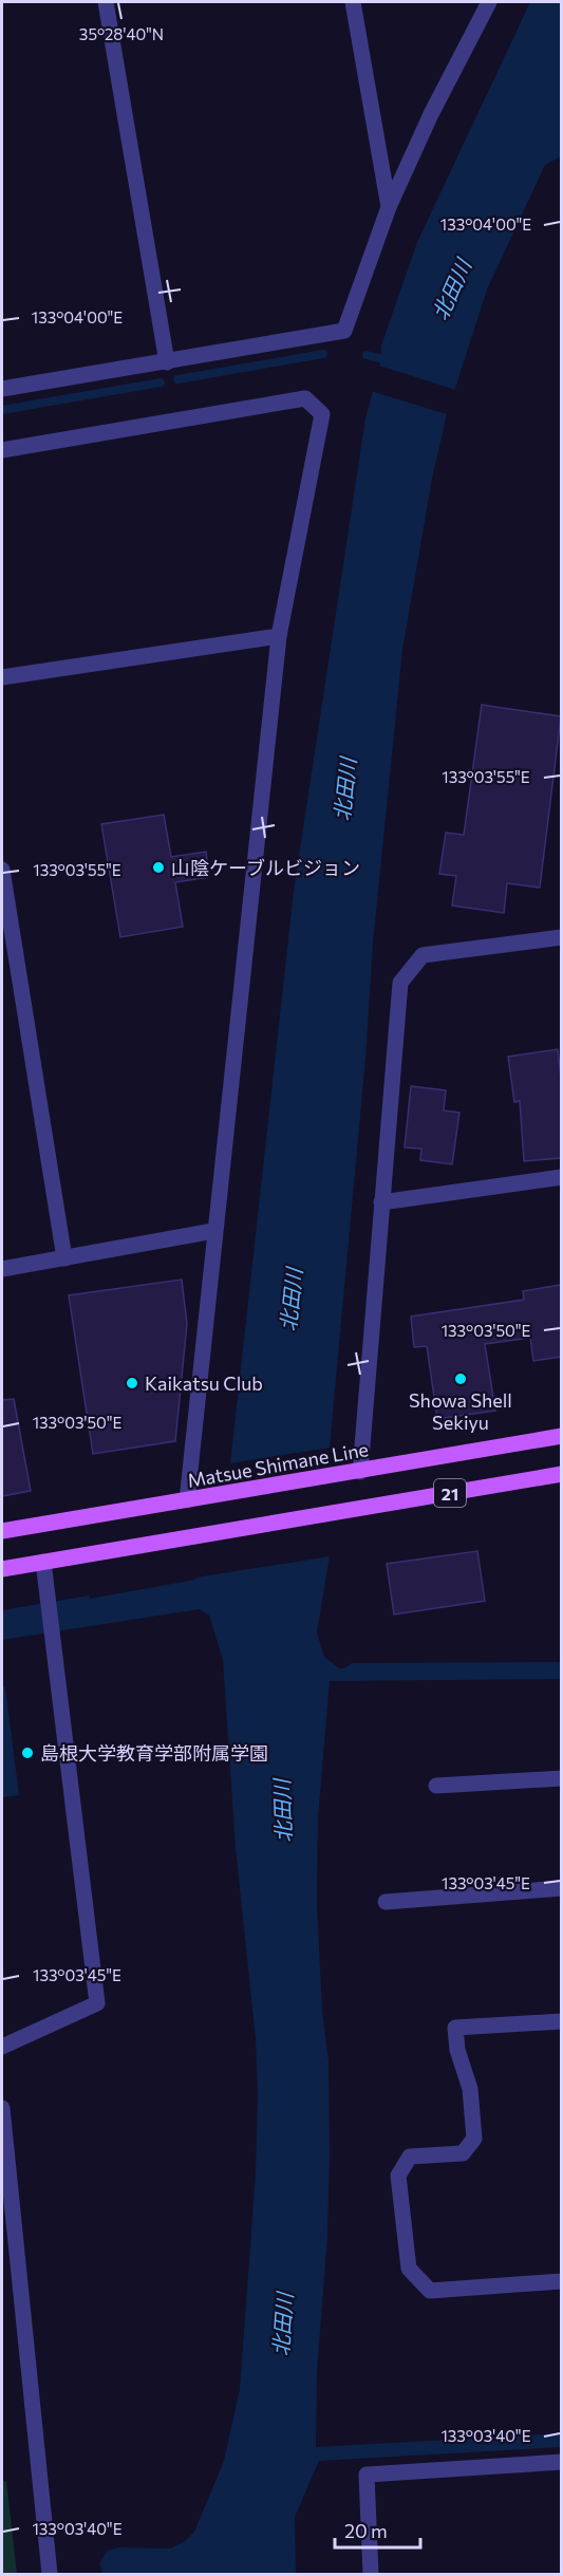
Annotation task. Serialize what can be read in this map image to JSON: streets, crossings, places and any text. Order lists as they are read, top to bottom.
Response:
{
  "streets": {
    "main road": ["Matsue Shimane Line", "21"]
  },
  "water": ["北田川"],
  "places": [
    "山陰ケーブルビジョン",
    "Showa Shell Sekiyu",
    "Kaikatsu Club",
    "島根大学教育学部附属学園"
  ],
  "scale_bar": "20 m",
  "coordinates": [
    "35°28'40\"N",
    "133°04'00\"E",
    "133°03'55\"E",
    "133°03'50\"E",
    "133°03'45\"E",
    "133°03'40\"E"
  ]
}
